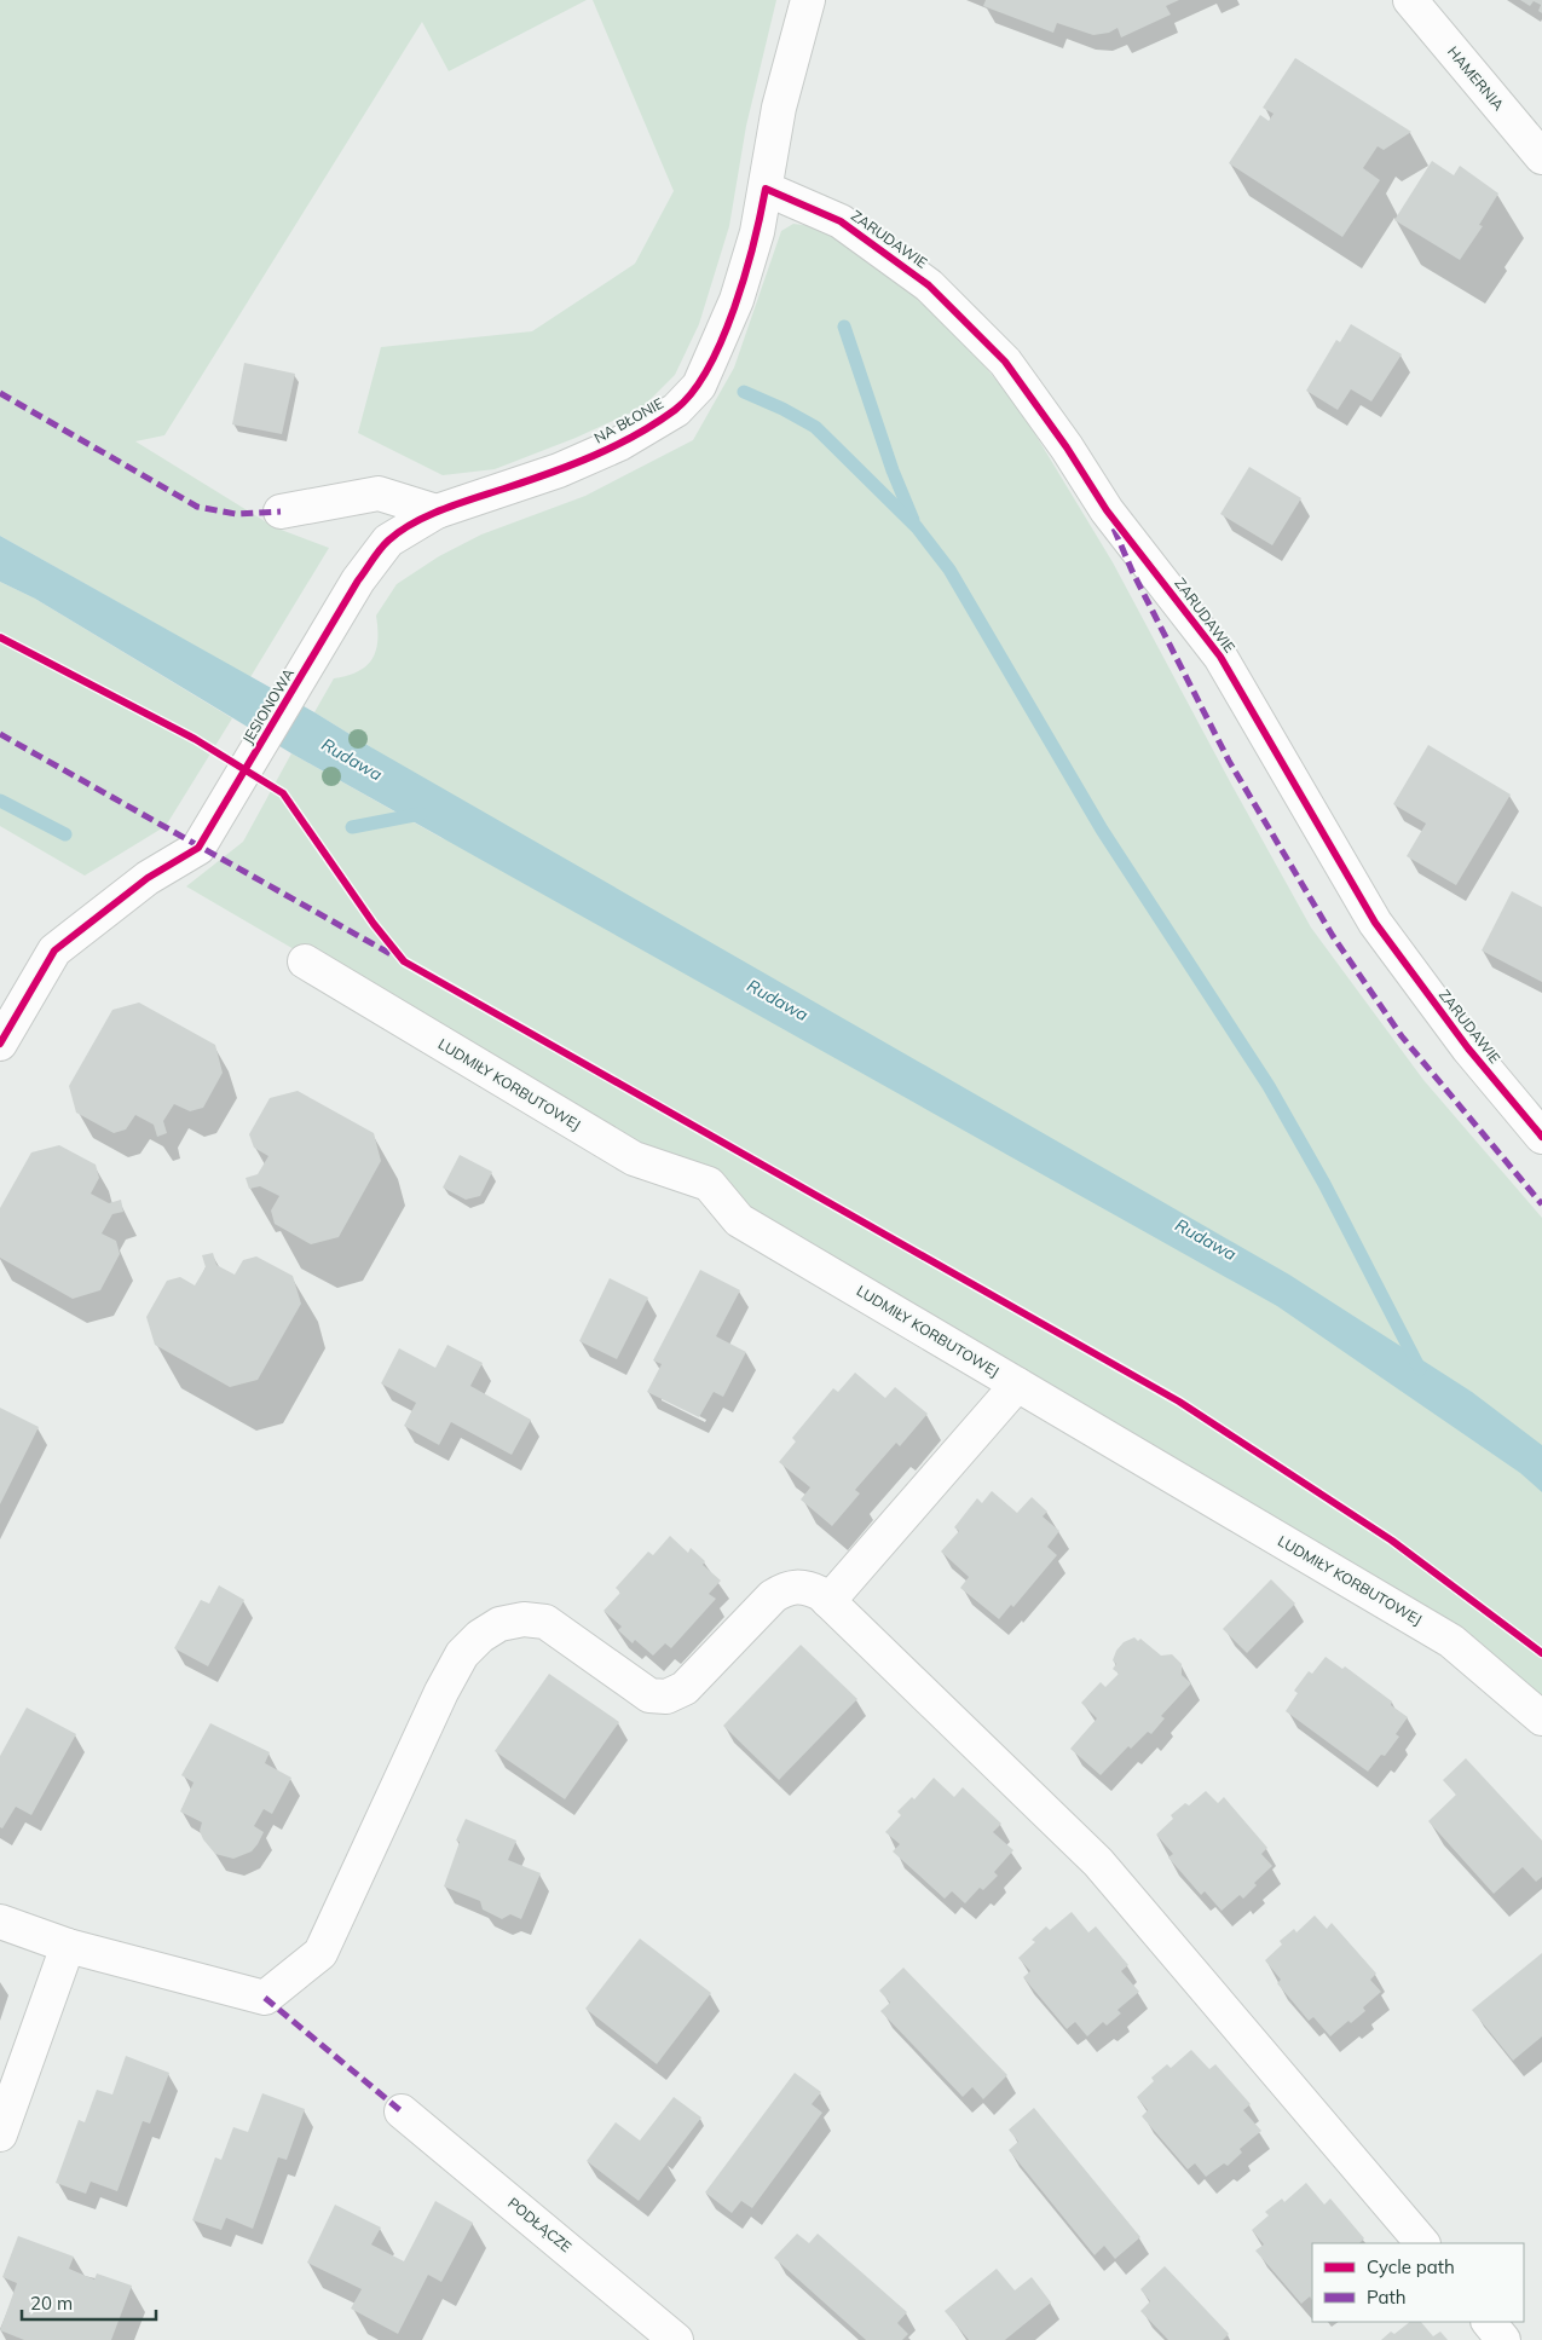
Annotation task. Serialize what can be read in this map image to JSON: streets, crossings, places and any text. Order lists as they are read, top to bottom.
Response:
{
  "streets": {
    "street": [
      "HAMERNIA",
      "ZARUDAWIE",
      "NA BŁONIE",
      "JESIONOWA",
      "LUDMIŁY KORBUTOWEJ",
      "PODŁĄCZE"
    ]
  },
  "crossings": [
    ["ZARUDAWIE", "NA BŁONIE"],
    ["NA BŁONIE", "JESIONOWA"]
  ],
  "water": ["Rudawa"],
  "legend": ["Cycle path", "Path"],
  "scale_bar": "20 m"
}
